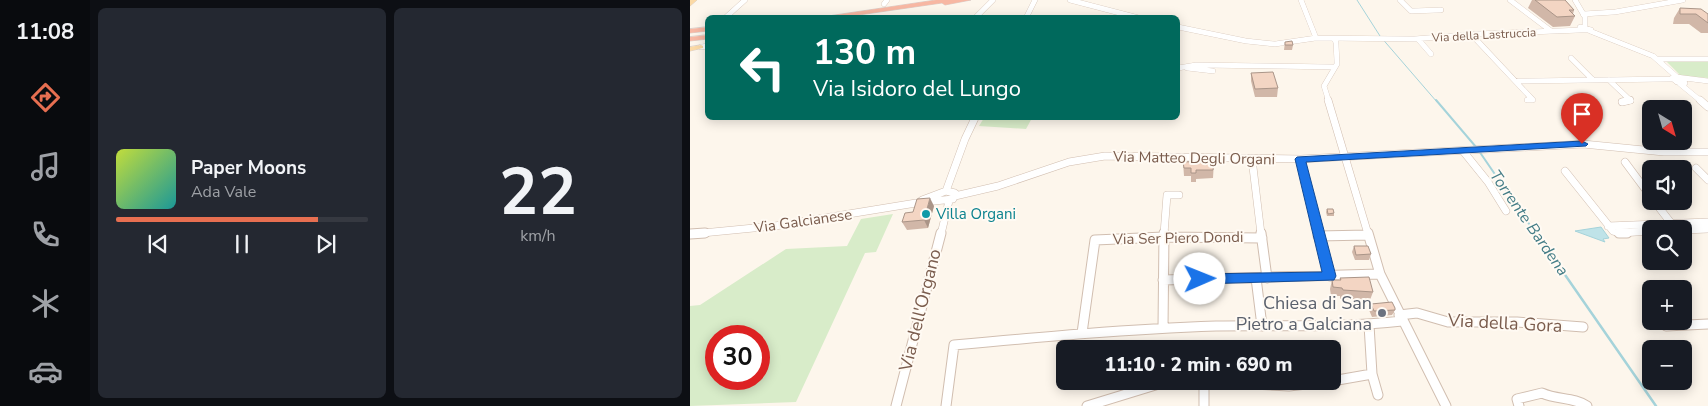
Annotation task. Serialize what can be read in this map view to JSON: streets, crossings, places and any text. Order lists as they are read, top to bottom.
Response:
{
  "streets": {
    "street": [
      "Via della Lastruccia",
      "Via Matteo Degli Organi",
      "Via Galcianese",
      "Via Ser Piero Dondi",
      "Via dell'Organo",
      "Via della Gora"
    ]
  },
  "crossings": [
    ["Via Matteo Degli Organi", "Via Galcianese"],
    ["Via Matteo Degli Organi", "Via dell'Organo"],
    ["Via Galcianese", "Via dell'Organo"],
    ["Via Ser Piero Dondi", "Via della Gora"]
  ],
  "water": ["Torrente Bardena"],
  "places": ["Villa Organi", "Chiesa di San Pietro a Galciana"],
  "north": "bottom right",
  "page": {
    "tabs": "11:08",
    "tile": ["22", "km/h"],
    "turn": ["130 m", "Via Isidoro del Lungo"],
    "map_buttons": ["+", "−"],
    "song": ["Paper Moons", "Ada Vale"],
    "limit": "30",
    "trip": "11:10 · 2 min · 690 m"
  }
}
